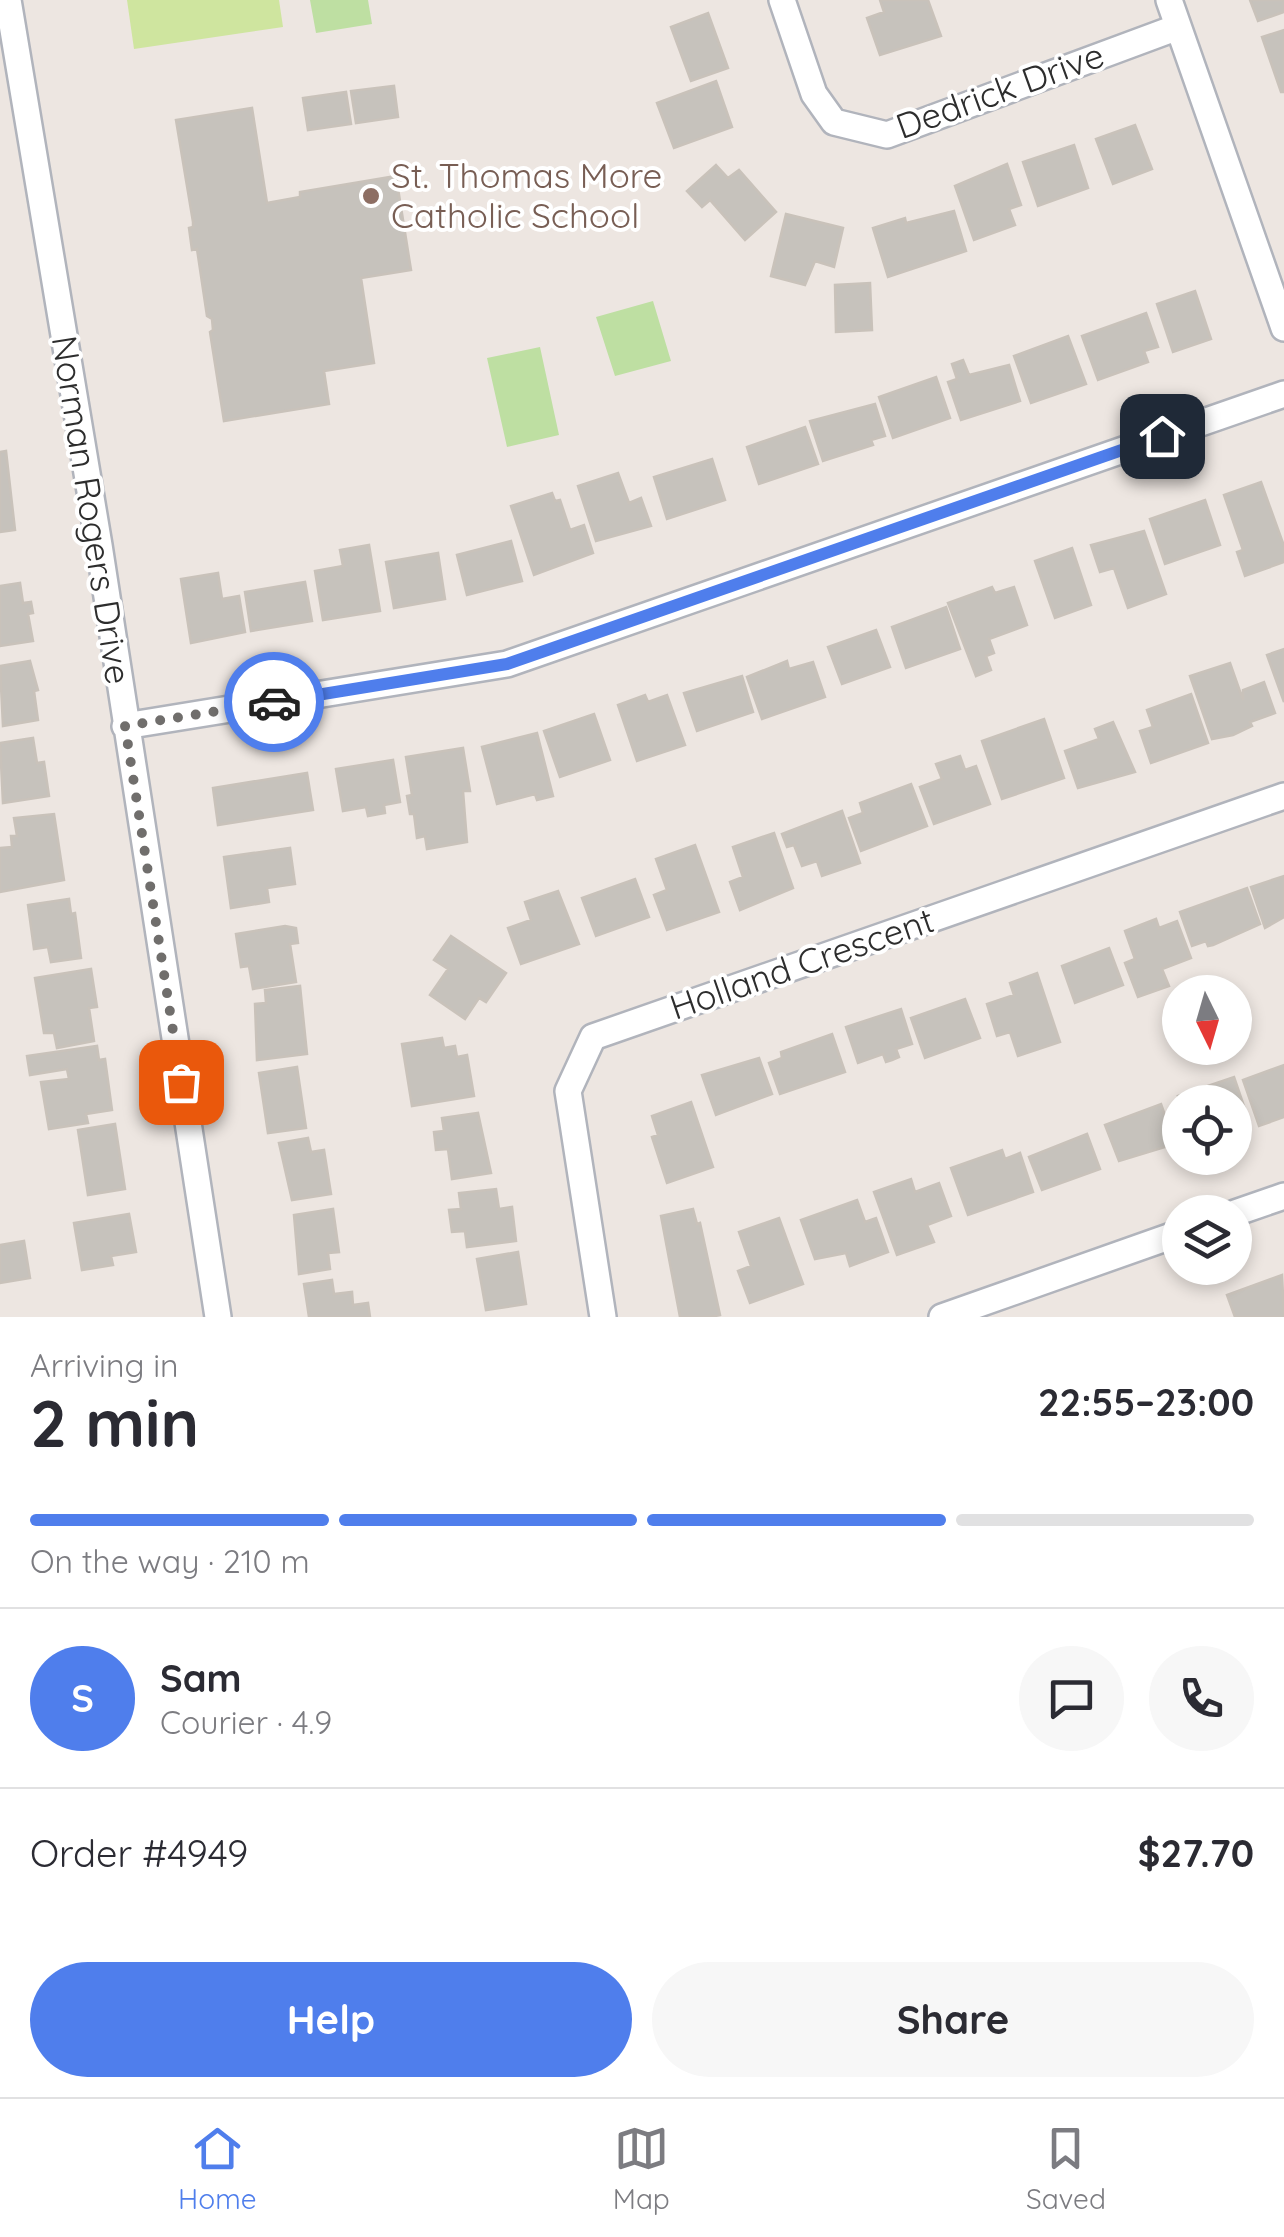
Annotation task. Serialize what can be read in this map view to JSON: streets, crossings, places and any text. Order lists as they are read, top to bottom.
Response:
{
  "streets": {
    "street": ["Dedrick Drive", "Norman Rogers Drive", "Holland Crescent"]
  },
  "places": ["St. Thomas More Catholic School"],
  "north": "bottom",
  "page": {
    "heading": ["2 min", "Arriving in", "22:55–23:00"],
    "panel": [
      "Sam",
      "Courier · 4.9",
      "Order #4949",
      "$27.70"
    ],
    "bar": "On the way · 210 m",
    "round": "S",
    "buttons": ["Help", "Share"],
    "tabs": ["Home", "Map", "Saved"]
  }
}
